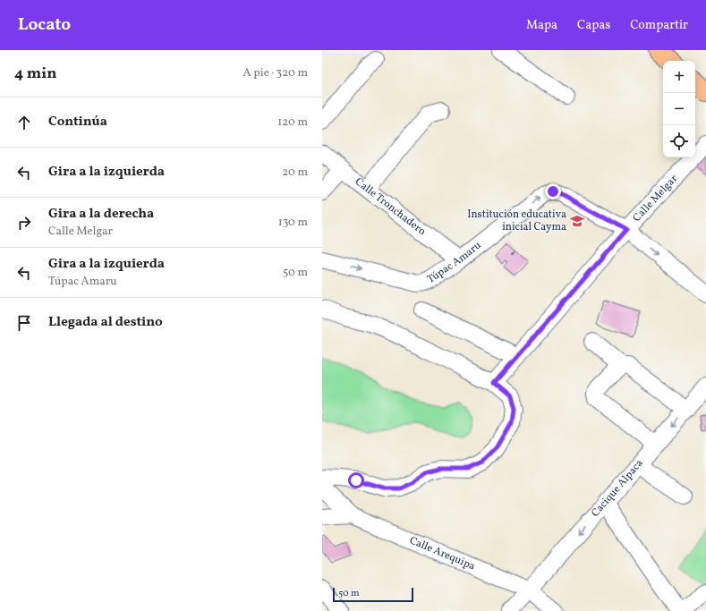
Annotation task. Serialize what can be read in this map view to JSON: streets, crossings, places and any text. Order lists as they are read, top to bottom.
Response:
{
  "streets": {
    "street": [
      "Calle Melgar",
      "Calle Tronchadero",
      "Túpac Amaru",
      "Cacique Alpaca",
      "Calle Arequipa"
    ]
  },
  "crossings": [
    ["Calle Melgar", "Túpac Amaru"],
    ["Calle Tronchadero", "Túpac Amaru"],
    ["Cacique Alpaca", "Calle Arequipa"]
  ],
  "one_way": ["Cacique Alpaca"],
  "places": {
    "school or university": ["Institución educativa inicial Cayma"]
  },
  "scale_bar": "50 m",
  "page": {
    "header": "Locato",
    "nav": ["Mapa", "Capas", "Compartir"],
    "heading": ["4 min", "A pie · 320 m"],
    "map_buttons": ["+", "−"],
    "list": [
      ["Continúa", "120 m"],
      ["Gira a la izquierda", "20 m"],
      ["Gira a la derecha", "Calle Melgar", "130 m"],
      ["Gira a la izquierda", "Túpac Amaru", "50 m"],
      "Llegada al destino"
    ],
    "scale": "50 m"
  }
}
